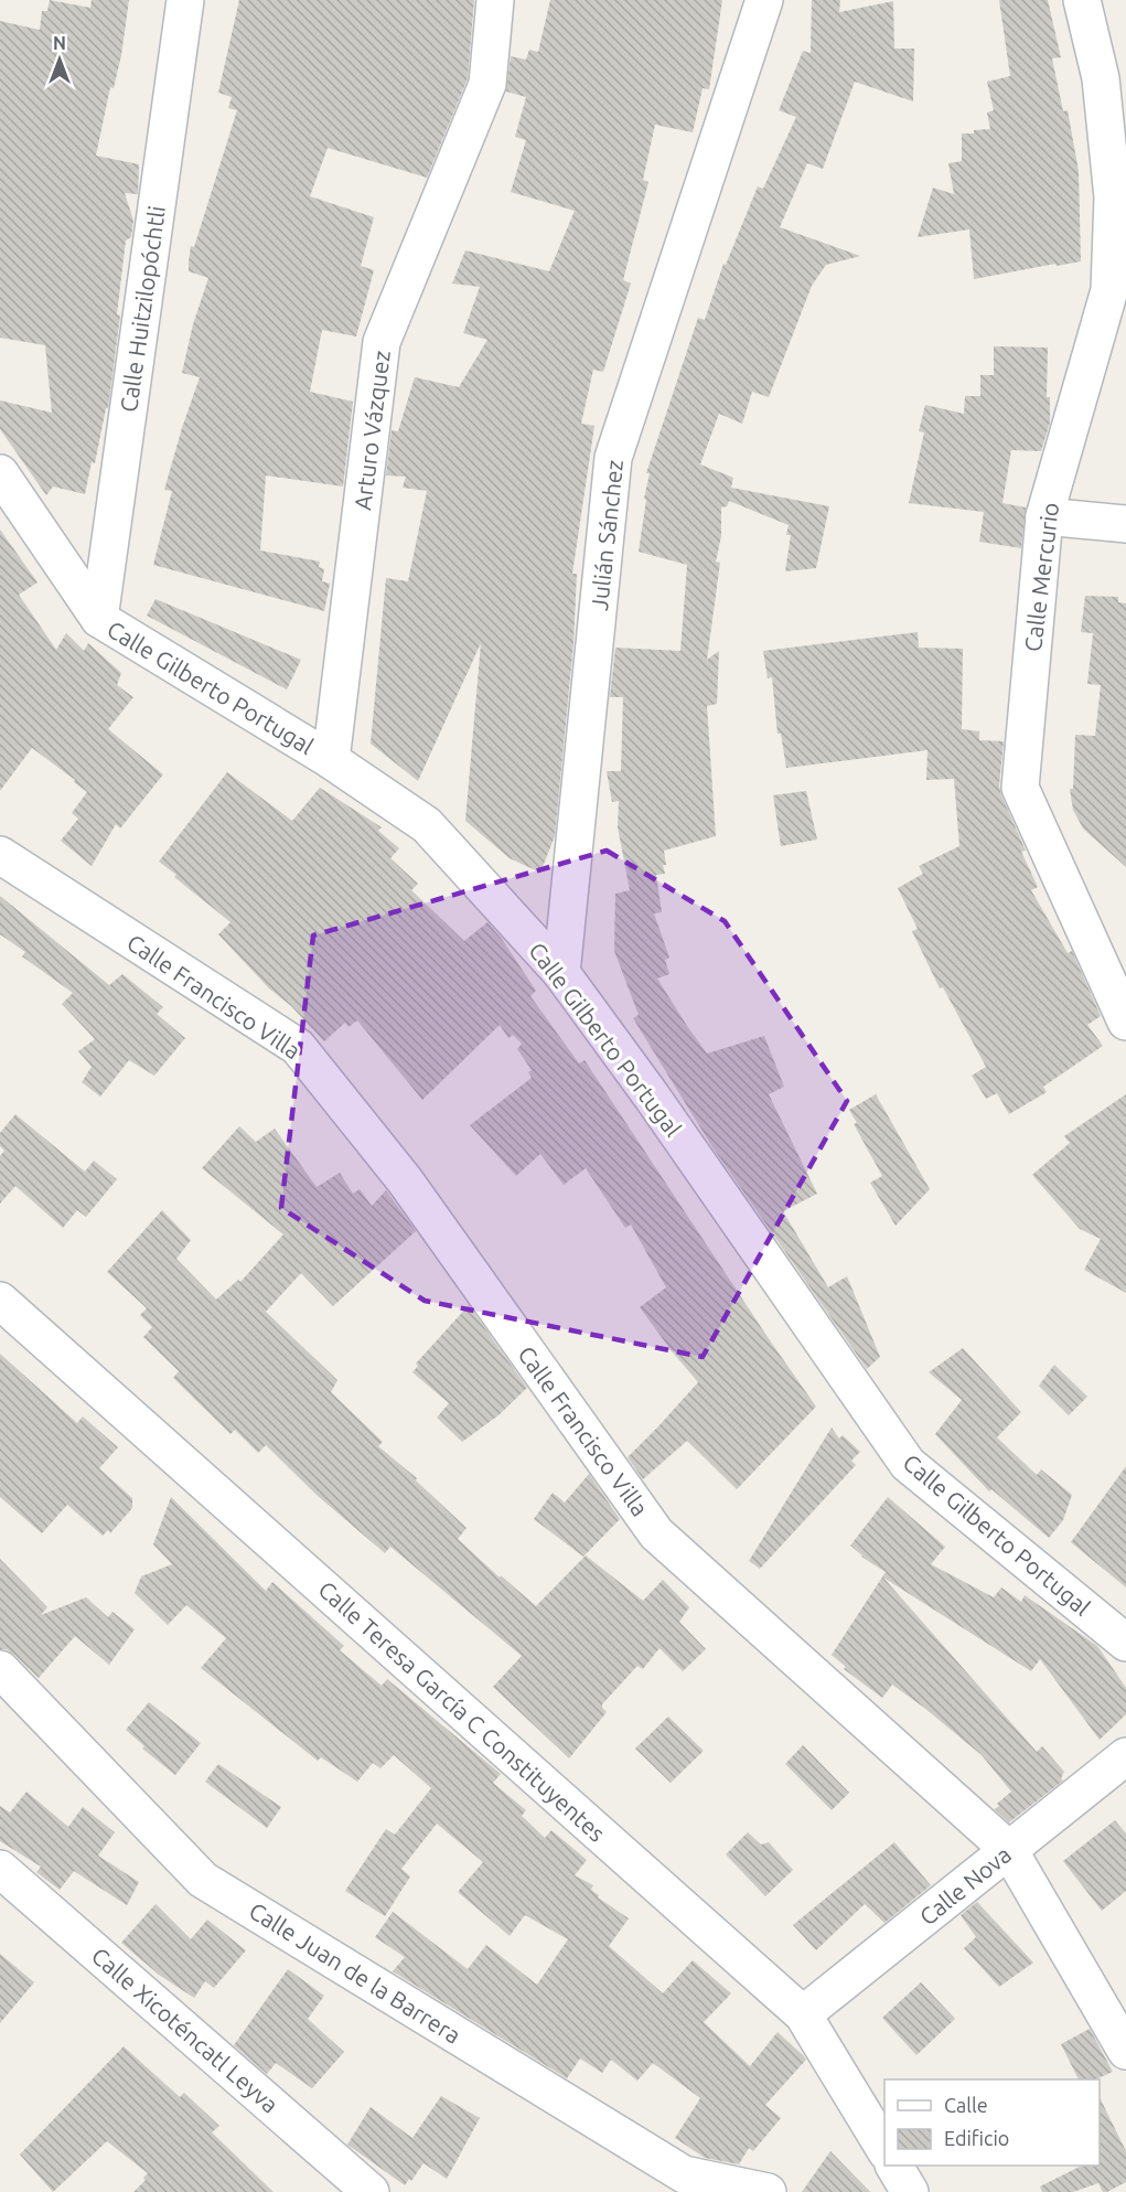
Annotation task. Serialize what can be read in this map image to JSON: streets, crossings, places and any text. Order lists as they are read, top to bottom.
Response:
{
  "streets": {
    "street": [
      "Calle Huitzilopóchtli",
      "Arturo Vázquez",
      "Julián Sánchez",
      "Calle Mercurio",
      "Calle Gilberto Portugal",
      "Calle Francisco Villa",
      "Calle Teresa García C Constituyentes",
      "Calle Nova",
      "Calle Juan de la Barrera",
      "Calle Xicoténcatl Leyva"
    ]
  },
  "crossings": [
    ["Calle Huitzilopóchtli", "Calle Gilberto Portugal"],
    ["Arturo Vázquez", "Calle Gilberto Portugal"],
    ["Julián Sánchez", "Calle Gilberto Portugal"],
    ["Calle Francisco Villa", "Calle Nova"],
    ["Calle Teresa García C Constituyentes", "Calle Nova"]
  ],
  "legend": ["Calle", "Edificio"],
  "north": "top"
}
